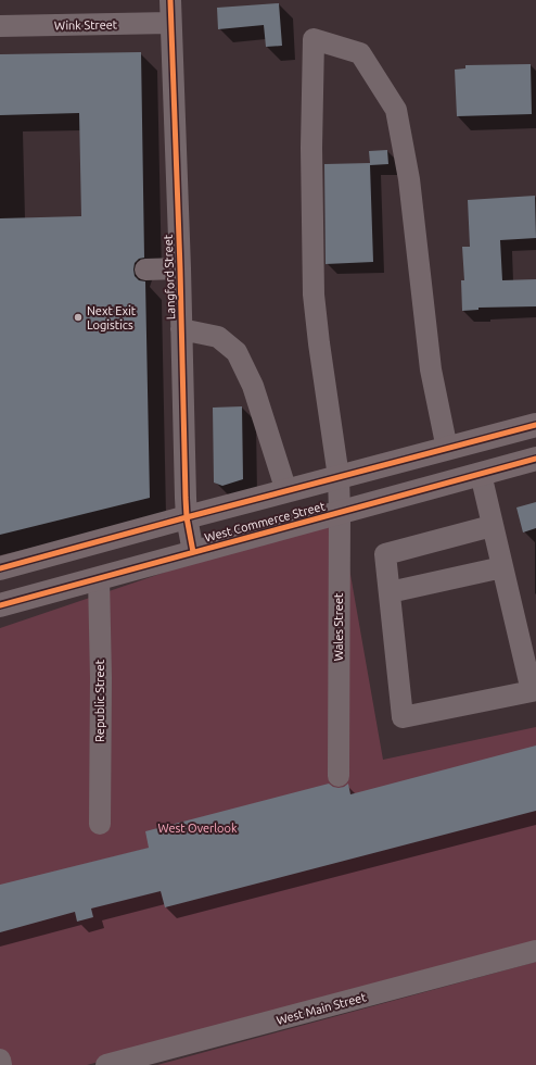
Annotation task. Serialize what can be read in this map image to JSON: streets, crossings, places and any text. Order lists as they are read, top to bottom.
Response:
{
  "streets": {
    "main road": ["West Commerce Street"],
    "street": [
      "Wink Street",
      "Langford Street",
      "Wales Street",
      "Republic Street",
      "West Main Street"
    ]
  },
  "crossings": [
    ["Wink Street", "Langford Street"],
    ["Langford Street", "West Commerce Street"],
    ["West Commerce Street", "Wales Street"],
    ["West Commerce Street", "Republic Street"]
  ],
  "parks": ["West Overlook"],
  "places": ["Next Exit Logistics"]
}
